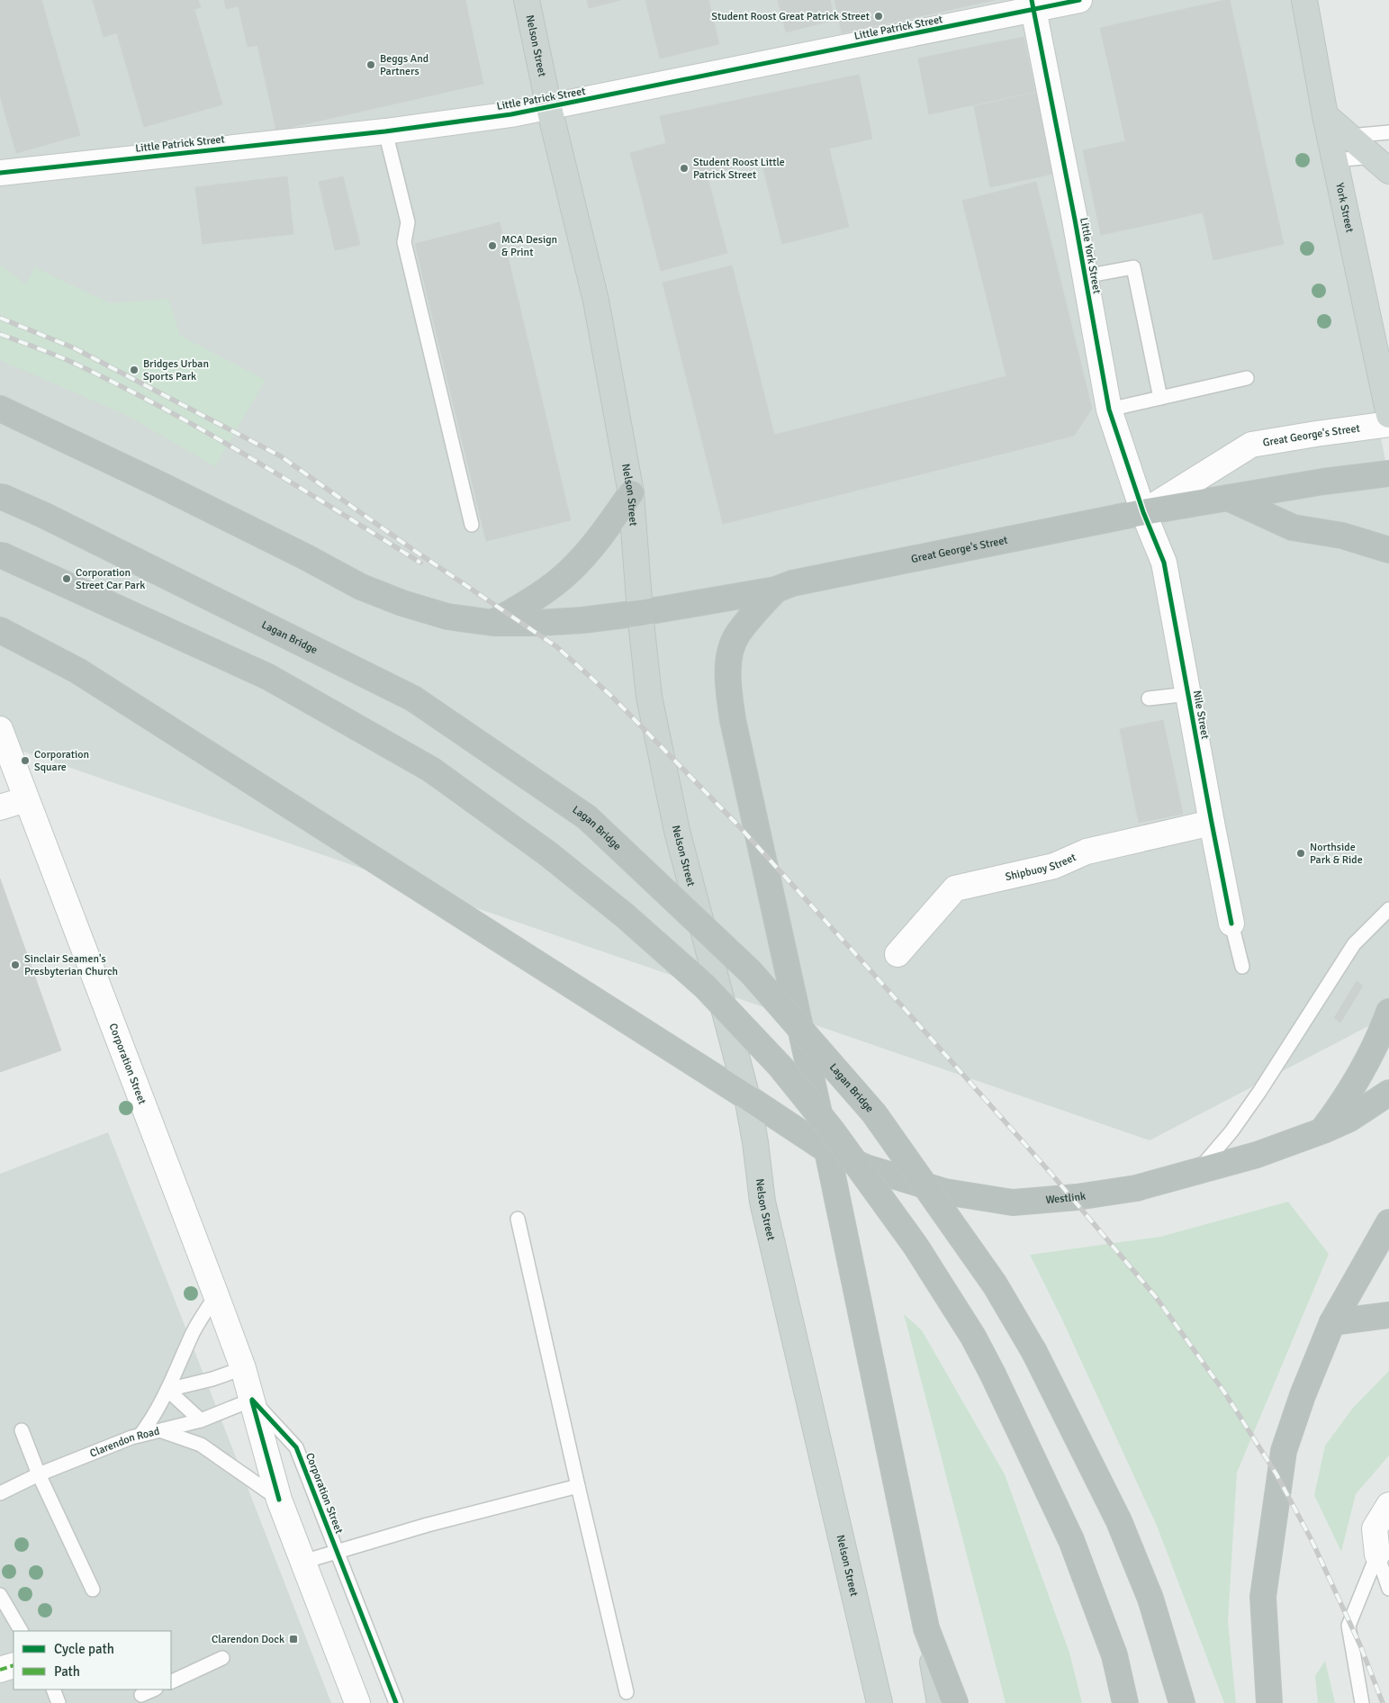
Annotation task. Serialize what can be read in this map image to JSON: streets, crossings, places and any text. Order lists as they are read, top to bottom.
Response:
{
  "streets": {
    "highway": ["Great George's Street", "Lagan Bridge", "Westlink"],
    "main road": ["Nelson Street", "York Street"],
    "street": [
      "Little Patrick Street",
      "Little York Street",
      "Nile Street",
      "Shipbuoy Street",
      "Corporation Street"
    ],
    "lane": ["Clarendon Road"]
  },
  "crossings": [
    ["Little Patrick Street", "Nelson Street"],
    ["Little Patrick Street", "Little York Street"],
    ["Nelson Street", "Great George's Street"],
    ["Nelson Street", "Westlink"],
    ["Little York Street", "Great George's Street"],
    ["Little York Street", "Nile Street"],
    ["Great George's Street", "Nile Street"],
    ["Nile Street", "Shipbuoy Street"],
    ["Corporation Street", "Clarendon Road"]
  ],
  "places": {
    "other": [
      "Student Roost Great Patrick Street",
      "Beggs And Partners",
      "Student Roost Little Patrick Street",
      "MCA Design & Print",
      "Bridges Urban Sports Park",
      "Corporation Street Car Park",
      "Corporation Square",
      "Northside Park & Ride",
      "Sinclair Seamen's Presbyterian Church"
    ],
    "transit": ["Clarendon Dock"]
  },
  "legend": ["Cycle path", "Path"]
}
